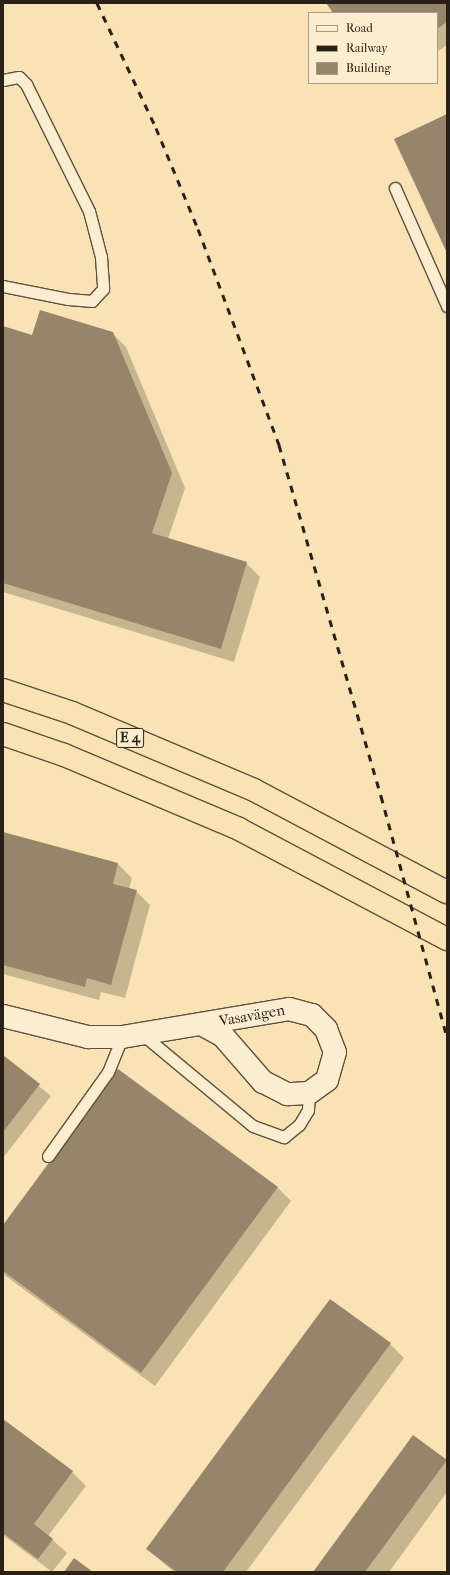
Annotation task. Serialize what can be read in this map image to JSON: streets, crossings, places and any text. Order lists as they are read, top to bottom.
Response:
{
  "streets": {
    "highway": ["E 4"],
    "street": ["Vasavägen"]
  },
  "legend": ["Road", "Railway", "Building"]
}
